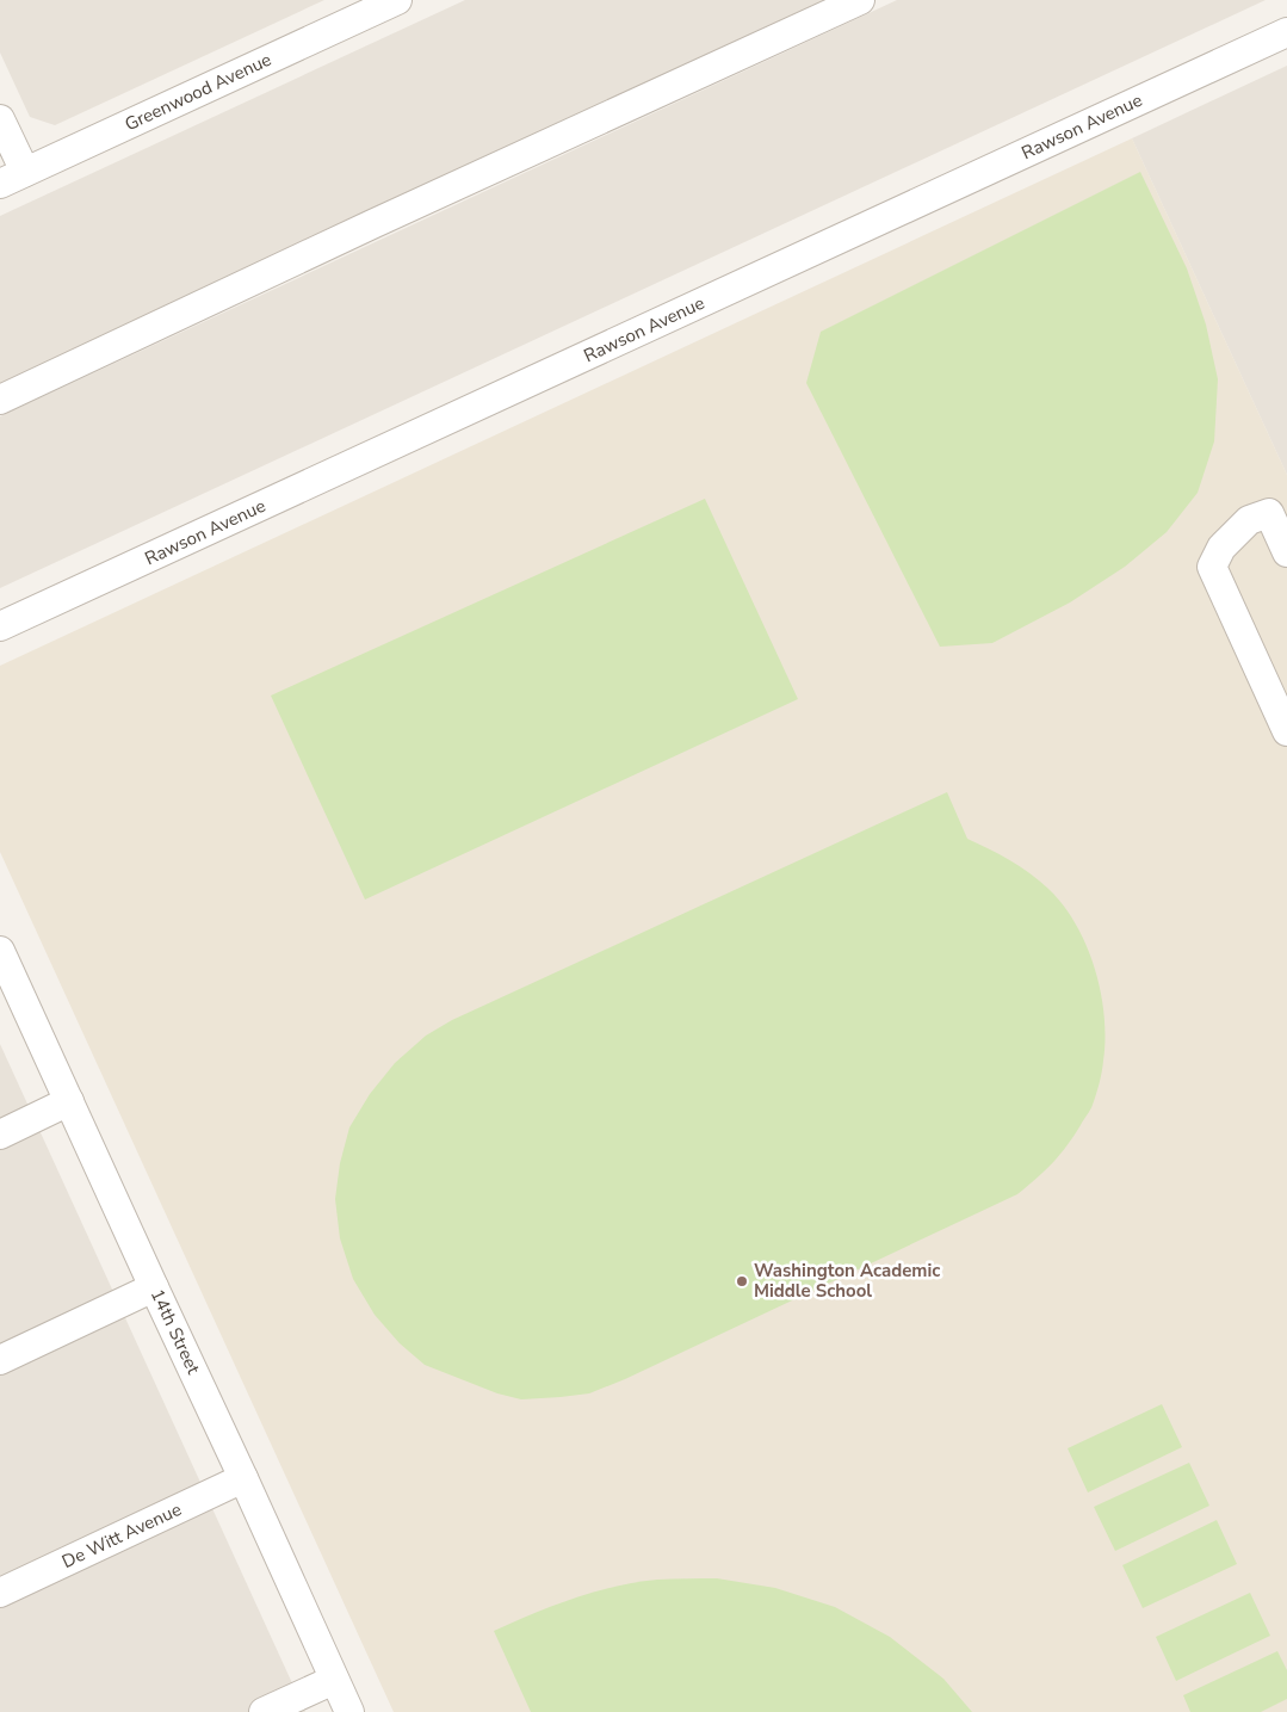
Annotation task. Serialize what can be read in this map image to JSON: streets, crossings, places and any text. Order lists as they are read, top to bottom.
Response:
{
  "streets": {
    "street": [
      "Greenwood Avenue",
      "Rawson Avenue",
      "14th Street",
      "De Witt Avenue"
    ]
  },
  "crossings": [
    ["14th Street", "De Witt Avenue"]
  ],
  "places": ["Washington Academic Middle School"]
}
